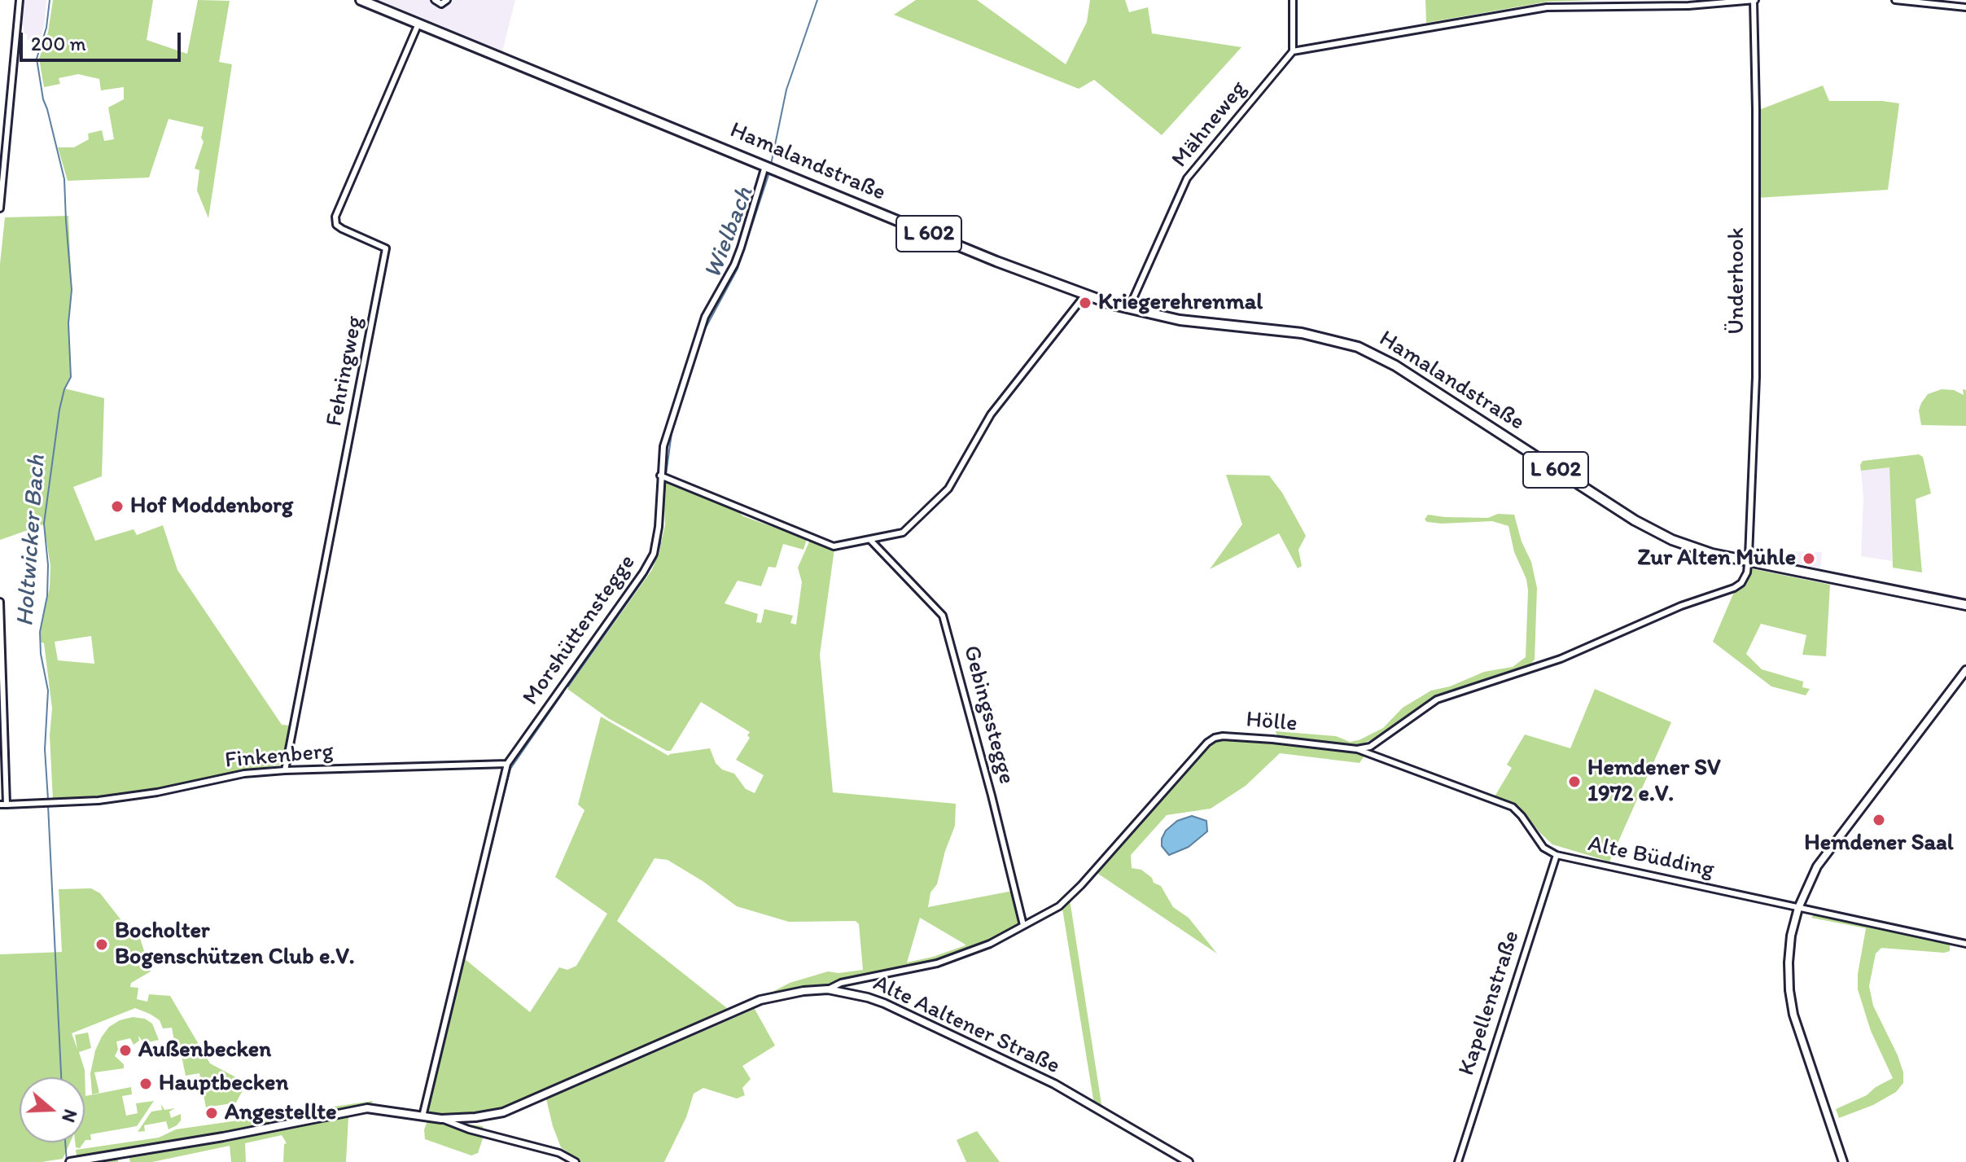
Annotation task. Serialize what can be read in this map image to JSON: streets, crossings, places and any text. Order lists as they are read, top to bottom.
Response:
{
  "streets": {
    "main road": ["Hamalandstraße", "L 602"],
    "street": [
      "Mähneweg",
      "Ünderhook",
      "Fehringweg",
      "Morshüttenstegge",
      "Gebingsstegge",
      "Hölle",
      "Finkenberg",
      "Alte Büdding",
      "Kapellenstraße",
      "Alte Aaltener Straße"
    ]
  },
  "crossings": [
    ["Mähneweg", "Hamalandstraße"],
    ["Hamalandstraße", "Ünderhook"],
    ["Hamalandstraße", "Fehringweg"],
    ["Hamalandstraße", "Morshüttenstegge"],
    ["Hamalandstraße", "Hölle"],
    ["Ünderhook", "Hölle"],
    ["Fehringweg", "Finkenberg"],
    ["Morshüttenstegge", "Finkenberg"],
    ["Morshüttenstegge", "Alte Aaltener Straße"],
    ["Gebingsstegge", "Hölle"],
    ["Hölle", "Alte Büdding"],
    ["Hölle", "Alte Aaltener Straße"],
    ["Alte Büdding", "Kapellenstraße"]
  ],
  "water": ["Wielbach", "Holtwicker Bach"],
  "places": [
    "Kriegerehrenmal",
    "Hof Moddenborg",
    "Zur Alten Mühle",
    "Hemdener SV 1972 e.V.",
    "Hemdener Saal",
    "Bocholter Bogenschützen Club e.V.",
    "Außenbecken",
    "Hauptbecken",
    "Angestellte"
  ],
  "scale_bar": "200 m",
  "north": "right"
}
